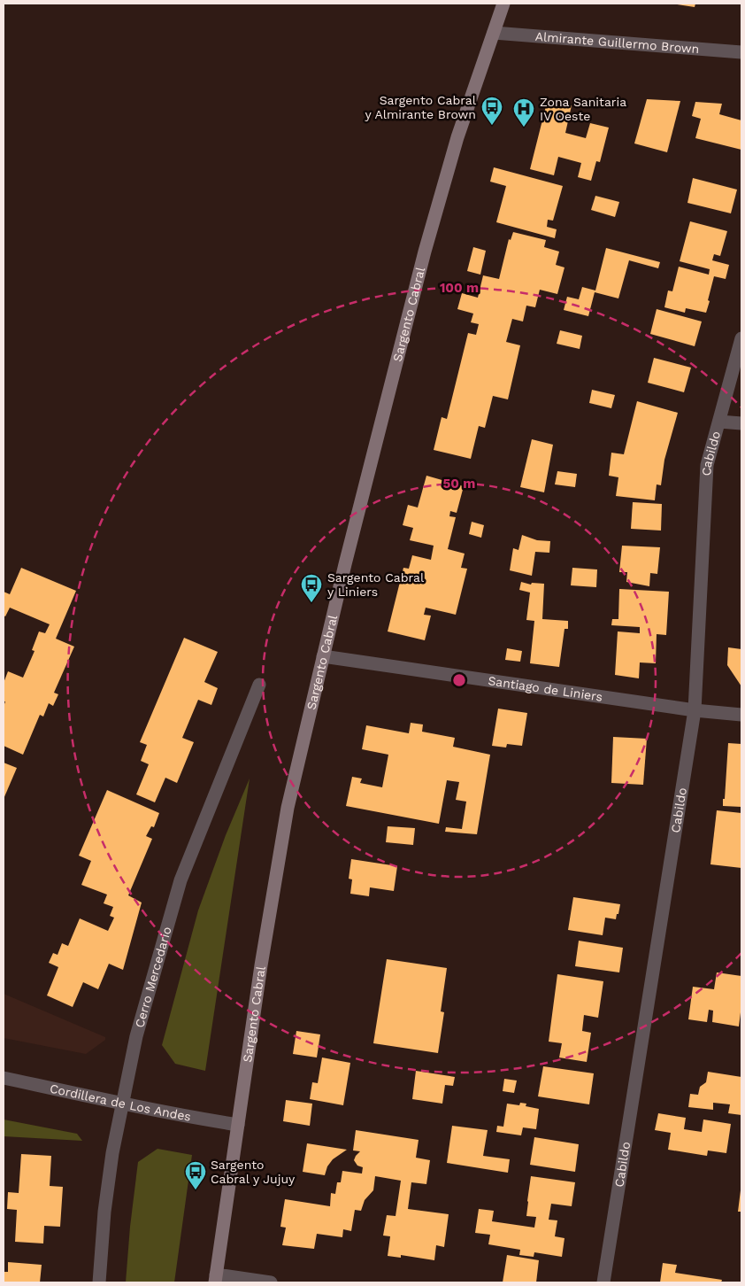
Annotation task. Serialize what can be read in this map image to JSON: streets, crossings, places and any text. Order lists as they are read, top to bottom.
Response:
{
  "streets": {
    "main road": ["Sargento Cabral"],
    "street": [
      "Almirante Guillermo Brown",
      "Cabildo",
      "Santiago de Liniers",
      "Cerro Mercedario",
      "Cordillera de Los Andes"
    ]
  },
  "crossings": [
    ["Almirante Guillermo Brown", "Sargento Cabral"],
    ["Sargento Cabral", "Santiago de Liniers"],
    ["Sargento Cabral", "Cordillera de Los Andes"],
    ["Cabildo", "Santiago de Liniers"],
    ["Cerro Mercedario", "Cordillera de Los Andes"]
  ],
  "places": {
    "bus stop": ["Sargento Cabral y Almirante Brown", "Sargento Cabral y Liniers", "Sargento Cabral y Jujuy"],
    "hospital": ["Zona Sanitaria IV Oeste"]
  },
  "rings": ["100 m", "50 m"]
}
